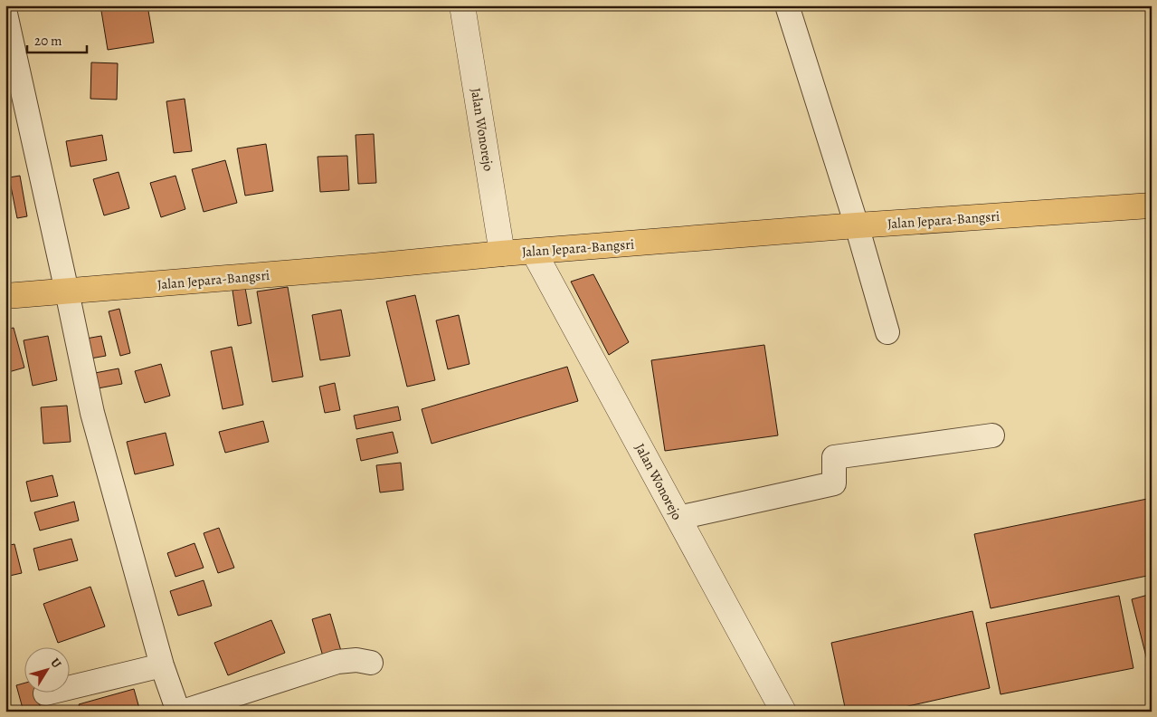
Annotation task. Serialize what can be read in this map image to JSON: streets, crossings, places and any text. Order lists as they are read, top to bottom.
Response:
{
  "streets": {
    "main road": ["Jalan Jepara-Bangsri"],
    "street": ["Jalan Wonorejo"]
  },
  "crossings": [
    ["Jalan Wonorejo", "Jalan Jepara-Bangsri"]
  ],
  "scale_bar": "20 m",
  "north": "top right"
}
